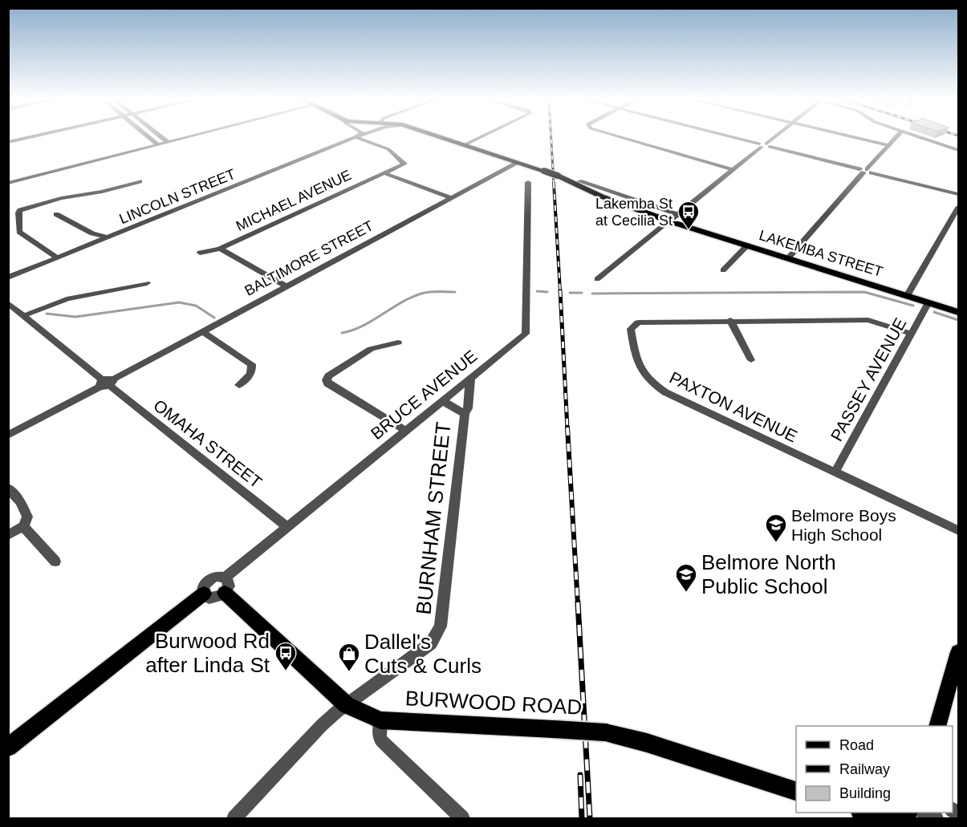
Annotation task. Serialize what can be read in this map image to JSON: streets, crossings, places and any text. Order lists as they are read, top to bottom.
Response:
{
  "streets": {
    "main road": ["LAKEMBA STREET", "BURWOOD ROAD"],
    "street": [
      "LINCOLN STREET",
      "MICHAEL AVENUE",
      "BALTIMORE STREET",
      "PASSEY AVENUE",
      "BRUCE AVENUE",
      "PAXTON AVENUE",
      "OMAHA STREET",
      "BURNHAM STREET"
    ]
  },
  "crossings": [
    ["MICHAEL AVENUE", "BALTIMORE STREET"],
    ["LAKEMBA STREET", "BALTIMORE STREET"],
    ["LAKEMBA STREET", "PASSEY AVENUE"],
    ["BALTIMORE STREET", "OMAHA STREET"],
    ["PASSEY AVENUE", "PAXTON AVENUE"],
    ["BRUCE AVENUE", "OMAHA STREET"],
    ["BRUCE AVENUE", "BURNHAM STREET"],
    ["BRUCE AVENUE", "BURWOOD ROAD"],
    ["BURNHAM STREET", "BURWOOD ROAD"]
  ],
  "places": {
    "bus stop": ["Lakemba St at Cecilia St", "Burwood Rd after Linda St"],
    "school or university": ["Belmore Boys High School", "Belmore North Public School"],
    "shop": ["Dallel's Cuts & Curls"]
  },
  "legend": ["Road", "Railway", "Building"]
}
